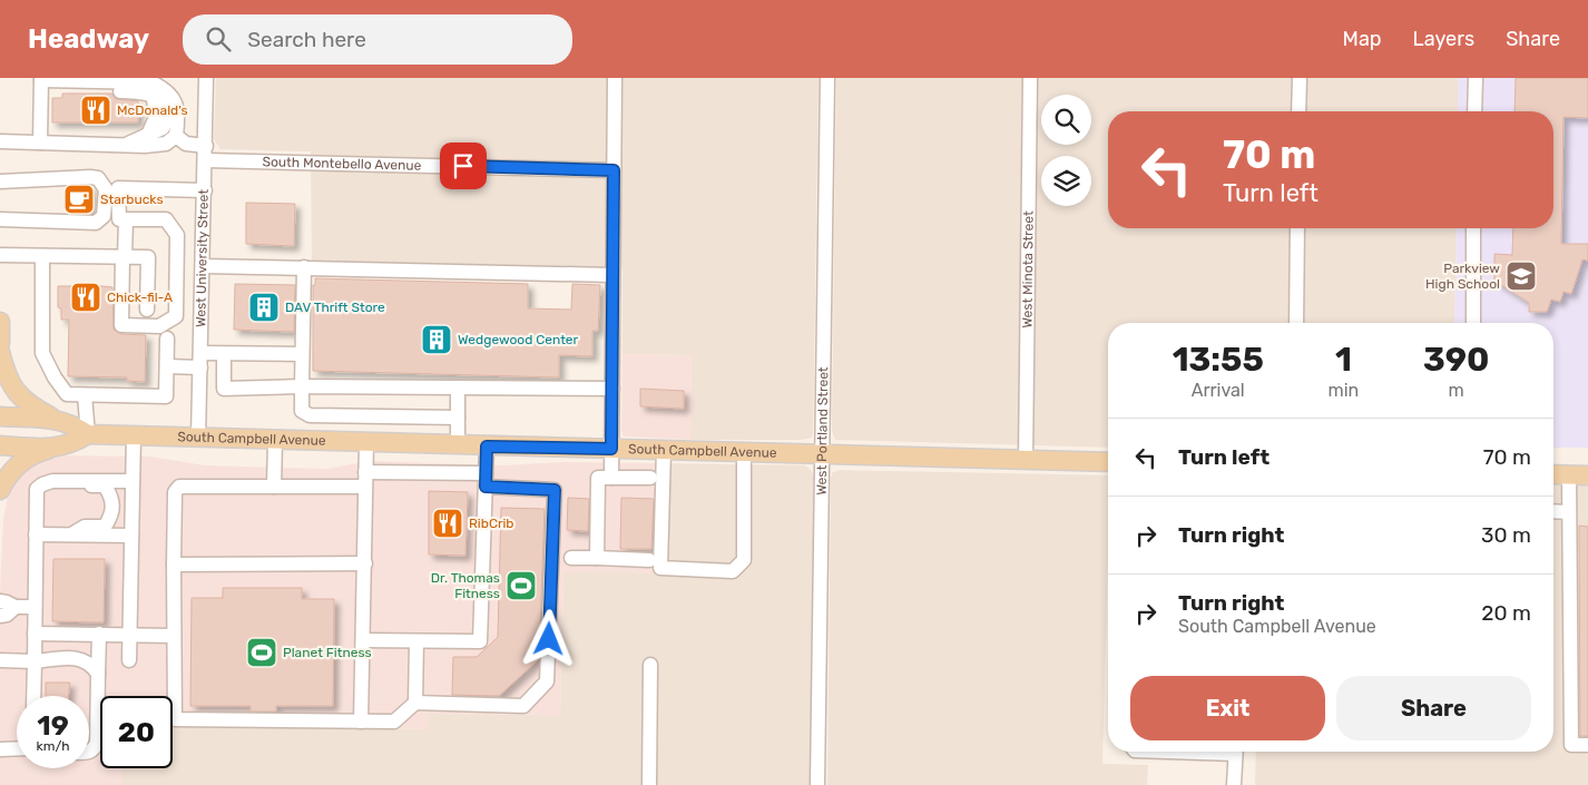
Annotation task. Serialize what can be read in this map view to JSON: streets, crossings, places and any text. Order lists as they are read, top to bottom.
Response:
{
  "streets": {
    "main road": ["South Campbell Avenue"],
    "street": [
      "South Montebello Avenue",
      "West University Street",
      "West Minota Street",
      "West Portland Street"
    ]
  },
  "crossings": [
    ["South Montebello Avenue", "West University Street"],
    ["West University Street", "South Campbell Avenue"],
    ["West Minota Street", "South Campbell Avenue"],
    ["West Portland Street", "South Campbell Avenue"]
  ],
  "places": {
    "restaurant": ["McDonald's", "Chick-fil-A", "RibCrib"],
    "cafe": ["Starbucks"],
    "school or university": ["Parkview High School"],
    "building": ["DAV Thrift Store", "Wedgewood Center"],
    "sports": ["Dr. Thomas Fitness", "Planet Fitness"]
  },
  "page": {
    "header": "Headway",
    "search": "Search here",
    "nav": ["Map", "Layers", "Share"],
    "turn": ["70 m", "Turn left"],
    "eta": [
      "13:55",
      "Arrival",
      "1",
      "min",
      "390",
      "m"
    ],
    "list": [
      {
        "name": "Turn left",
        "value": "70 m"
      },
      {
        "name": "Turn right",
        "value": "30 m"
      },
      {
        "name": "Turn right",
        "note": "South Campbell Avenue",
        "value": "20 m"
      }
    ],
    "buttons": ["Exit", "Share"],
    "speed": "19 km/h",
    "limit": "20"
  }
}
